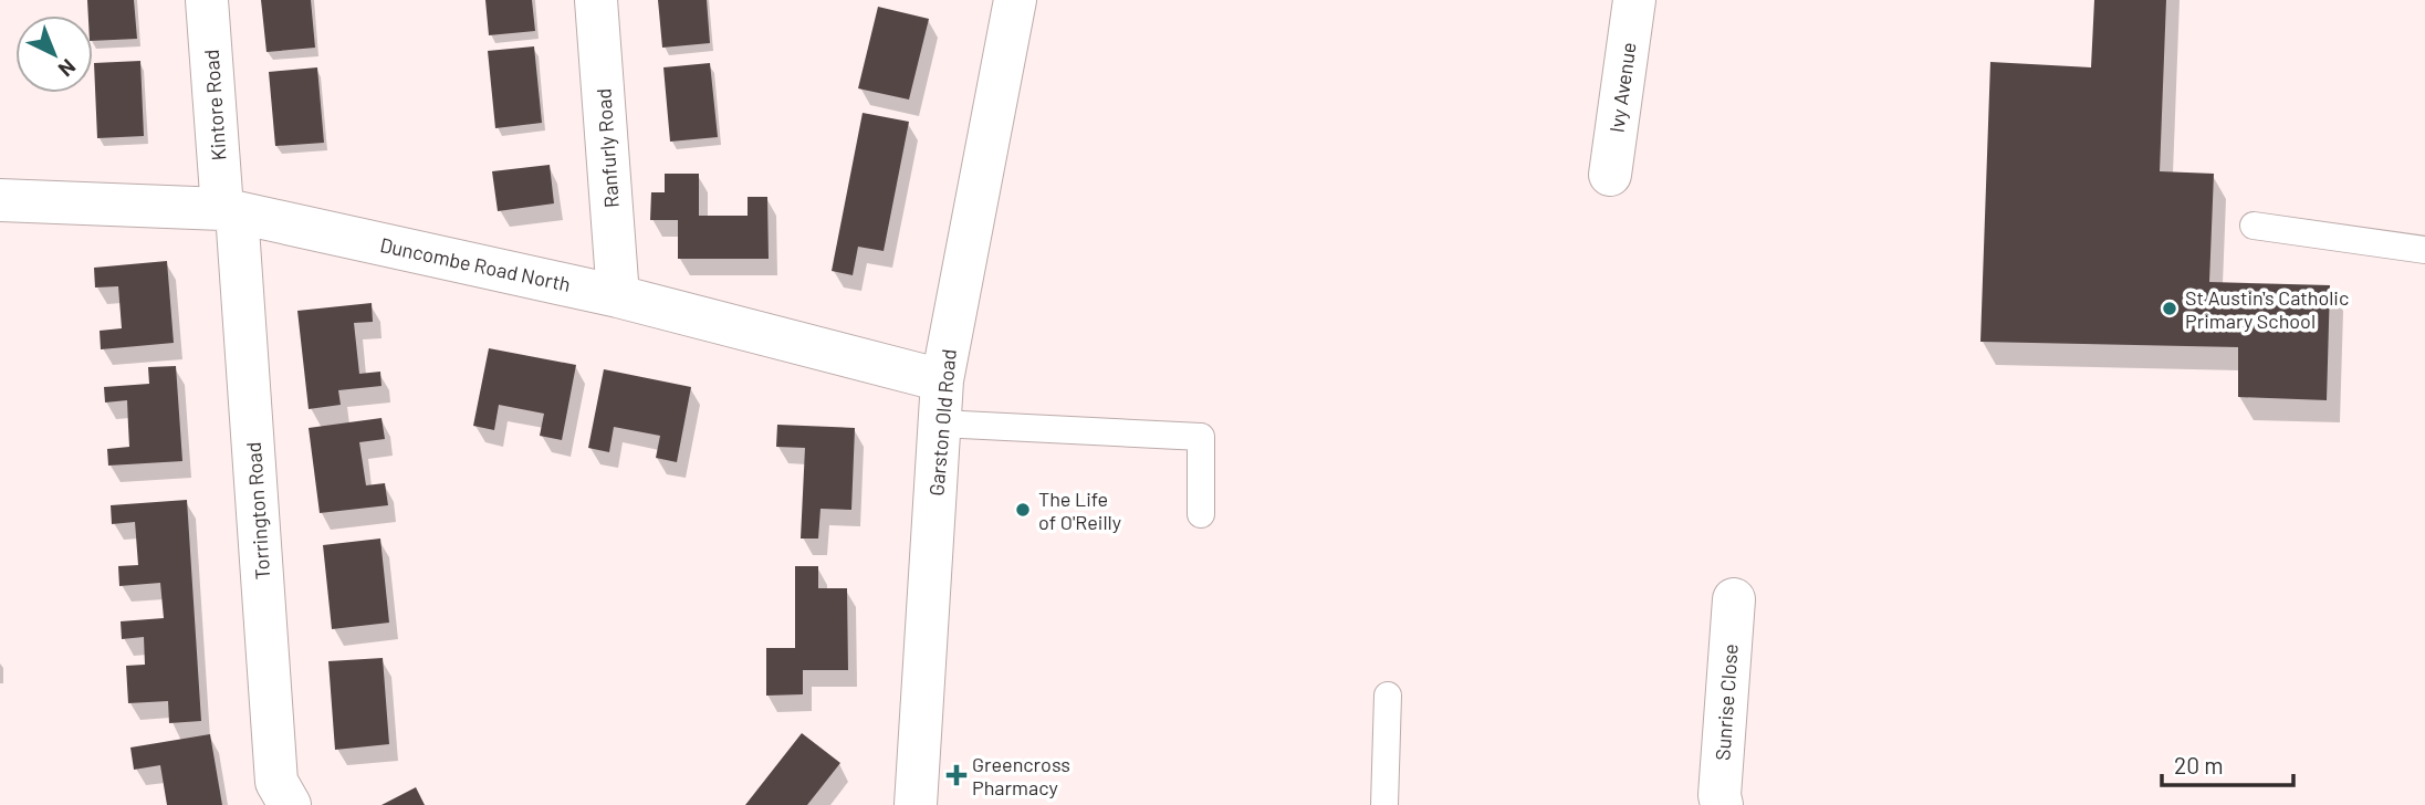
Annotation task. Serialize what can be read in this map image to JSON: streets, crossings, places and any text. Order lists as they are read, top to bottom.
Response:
{
  "streets": {
    "street": [
      "Ivy Avenue",
      "Kintore Road",
      "Ranfurly Road",
      "Duncombe Road North",
      "Garston Old Road",
      "Torrington Road",
      "Sunrise Close"
    ]
  },
  "crossings": [
    ["Kintore Road", "Duncombe Road North"],
    ["Kintore Road", "Torrington Road"],
    ["Ranfurly Road", "Duncombe Road North"],
    ["Duncombe Road North", "Garston Old Road"],
    ["Duncombe Road North", "Torrington Road"]
  ],
  "places": {
    "other": ["St Austin's Catholic Primary School", "The Life of O'Reilly"],
    "health": ["Greencross Pharmacy"]
  },
  "scale_bar": "20 m",
  "north": "bottom right"
}
